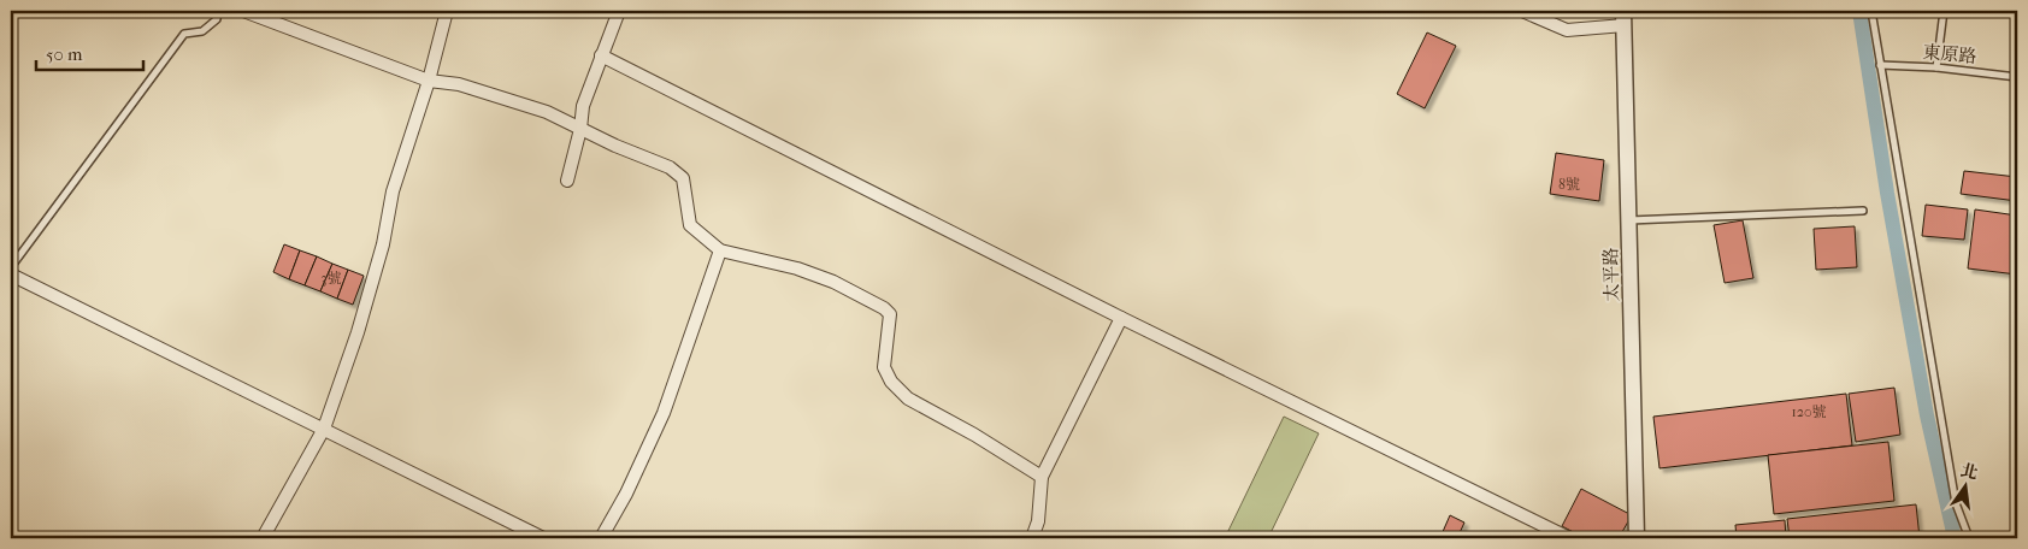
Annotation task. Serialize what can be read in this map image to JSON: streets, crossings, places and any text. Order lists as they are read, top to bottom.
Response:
{
  "streets": {
    "street": ["太平路"],
    "lane": ["東原路"]
  },
  "house_numbers": ["8號", "3號", "120號"],
  "scale_bar": "50 m",
  "north": "top"
}
